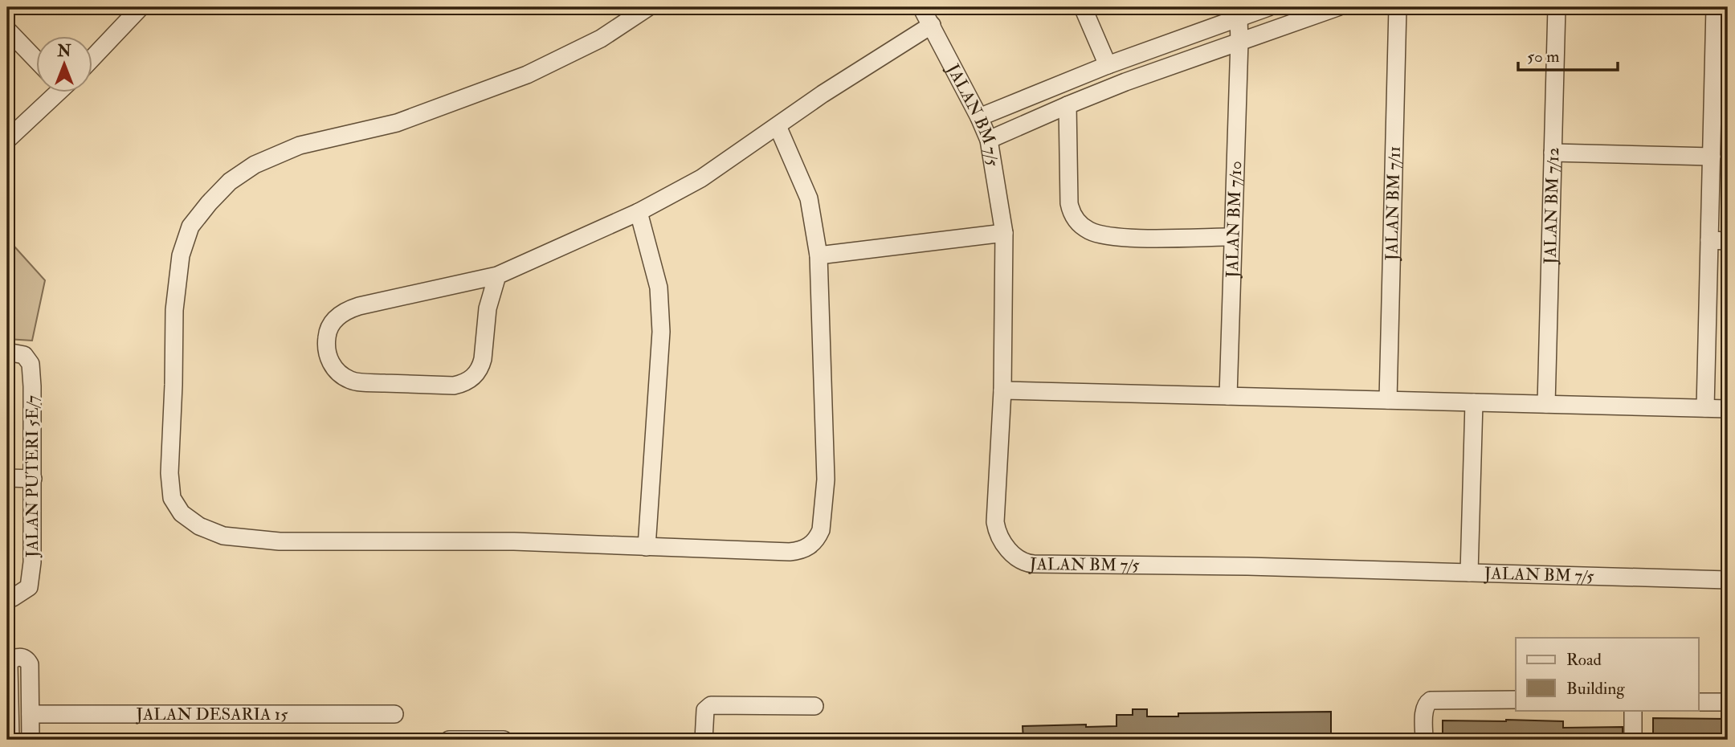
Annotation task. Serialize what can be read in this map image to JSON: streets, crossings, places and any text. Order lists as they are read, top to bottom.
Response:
{
  "streets": {
    "street": [
      "JALAN BM 7/5",
      "JALAN BM 7/11",
      "JALAN BM 7/12",
      "JALAN BM 7/10",
      "JALAN PUTERI 5E/7",
      "JALAN DESARIA 15"
    ]
  },
  "legend": ["Road", "Building"],
  "scale_bar": "50 m",
  "north": "top"
}
